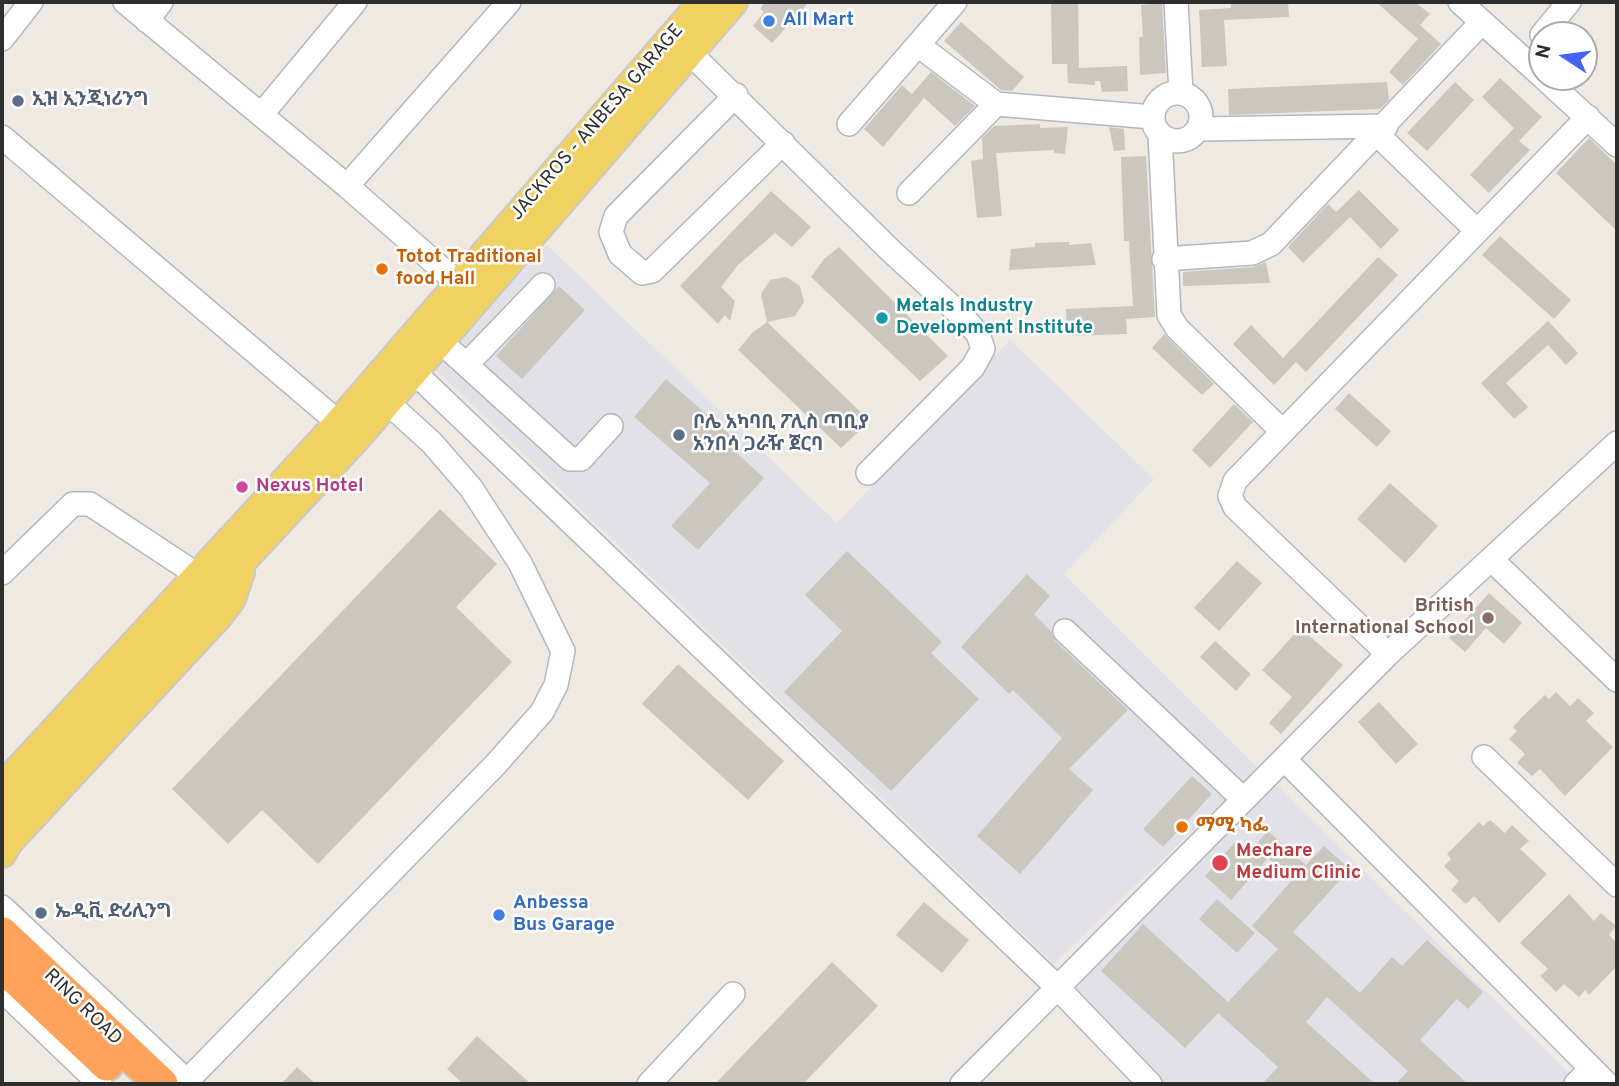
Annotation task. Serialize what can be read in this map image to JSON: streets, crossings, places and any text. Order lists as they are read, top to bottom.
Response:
{
  "streets": {
    "highway": ["RING ROAD"],
    "main road": ["JACKROS - ANBESA GARAGE"]
  },
  "places": [
    "All Mart",
    "ኢዝ ኢንጂነሪንግ",
    "Totot Traditional food Hall",
    "Metals Industry Development Institute",
    "ቦሌ አካባቢ ፖሊስ ጣቢያ አንበሳ ጋራዥ ጀርባ",
    "Nexus Hotel",
    "British International School",
    "ማሚ ካፌ",
    "Mechare Medium Clinic",
    "ኤዲቪ ድሪሊንግ",
    "Anbessa Bus Garage"
  ],
  "north": "left"
}
